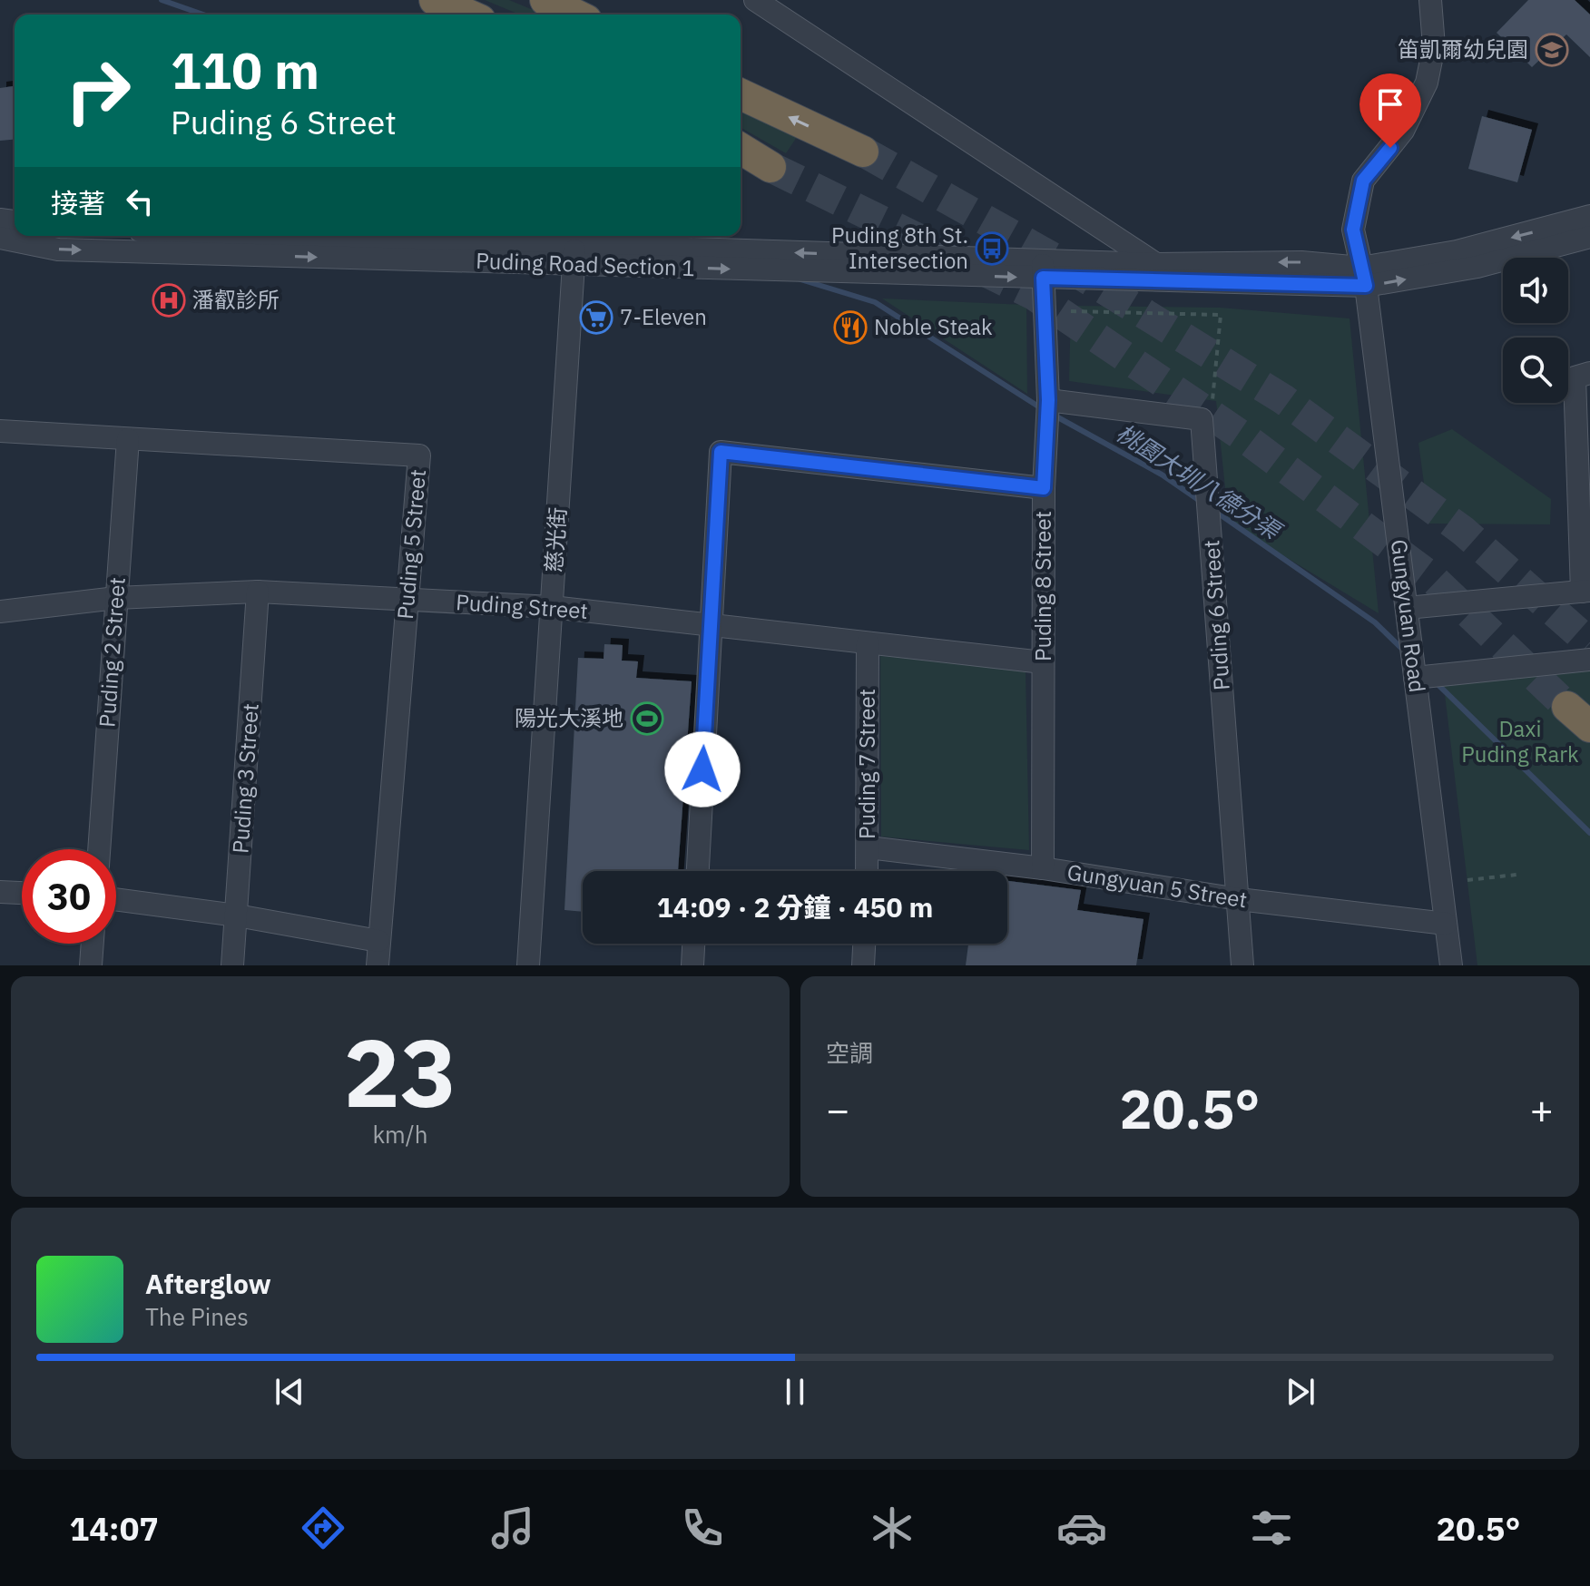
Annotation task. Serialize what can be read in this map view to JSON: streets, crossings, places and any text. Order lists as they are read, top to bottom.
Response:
{
  "streets": {
    "street": [
      "Puding Road Section 1",
      "慈光街",
      "Puding 5 Street",
      "Puding 8 Street",
      "Puding Street",
      "Puding 6 Street",
      "Gungyuan Road",
      "Puding 2 Street",
      "Puding 7 Street",
      "Puding 3 Street",
      "Gungyuan 5 Street"
    ]
  },
  "crossings": [
    ["Puding Road Section 1", "慈光街"],
    ["Puding Road Section 1", "Puding 8 Street"],
    ["Puding Road Section 1", "Gungyuan Road"],
    ["慈光街", "Puding Street"],
    ["Puding 5 Street", "Puding Street"],
    ["Puding 5 Street", "Puding 2 Street"],
    ["Puding 8 Street", "Puding Street"],
    ["Puding 8 Street", "Puding 6 Street"],
    ["Puding 8 Street", "Gungyuan 5 Street"],
    ["Puding Street", "Puding 2 Street"],
    ["Puding Street", "Puding 7 Street"],
    ["Puding Street", "Puding 3 Street"],
    ["Puding 6 Street", "Gungyuan 5 Street"],
    ["Gungyuan Road", "Gungyuan 5 Street"],
    ["Puding 7 Street", "Gungyuan 5 Street"]
  ],
  "water": ["桃園大圳八德分渠"],
  "parks": ["Daxi Puding Rark"],
  "places": {
    "school or university": ["笛凱爾幼兒園"],
    "bus stop": ["Puding 8th St. Intersection"],
    "hospital": ["潘叡診所"],
    "supermarket": ["7-Eleven"],
    "restaurant": ["Noble Steak"],
    "sports": ["陽光大溪地"]
  },
  "page": {
    "turn": ["110 m", "Puding 6 Street"],
    "then": "接著",
    "limit": "30",
    "trip": "14:09 · 2 分鐘 · 450 m",
    "tile": [
      ["23", "km/h"],
      "空調"
    ],
    "heat": ["−", "20.5°", "+"],
    "song": ["Afterglow", "The Pines"],
    "tabs": ["14:07", "20.5°"]
  }
}
